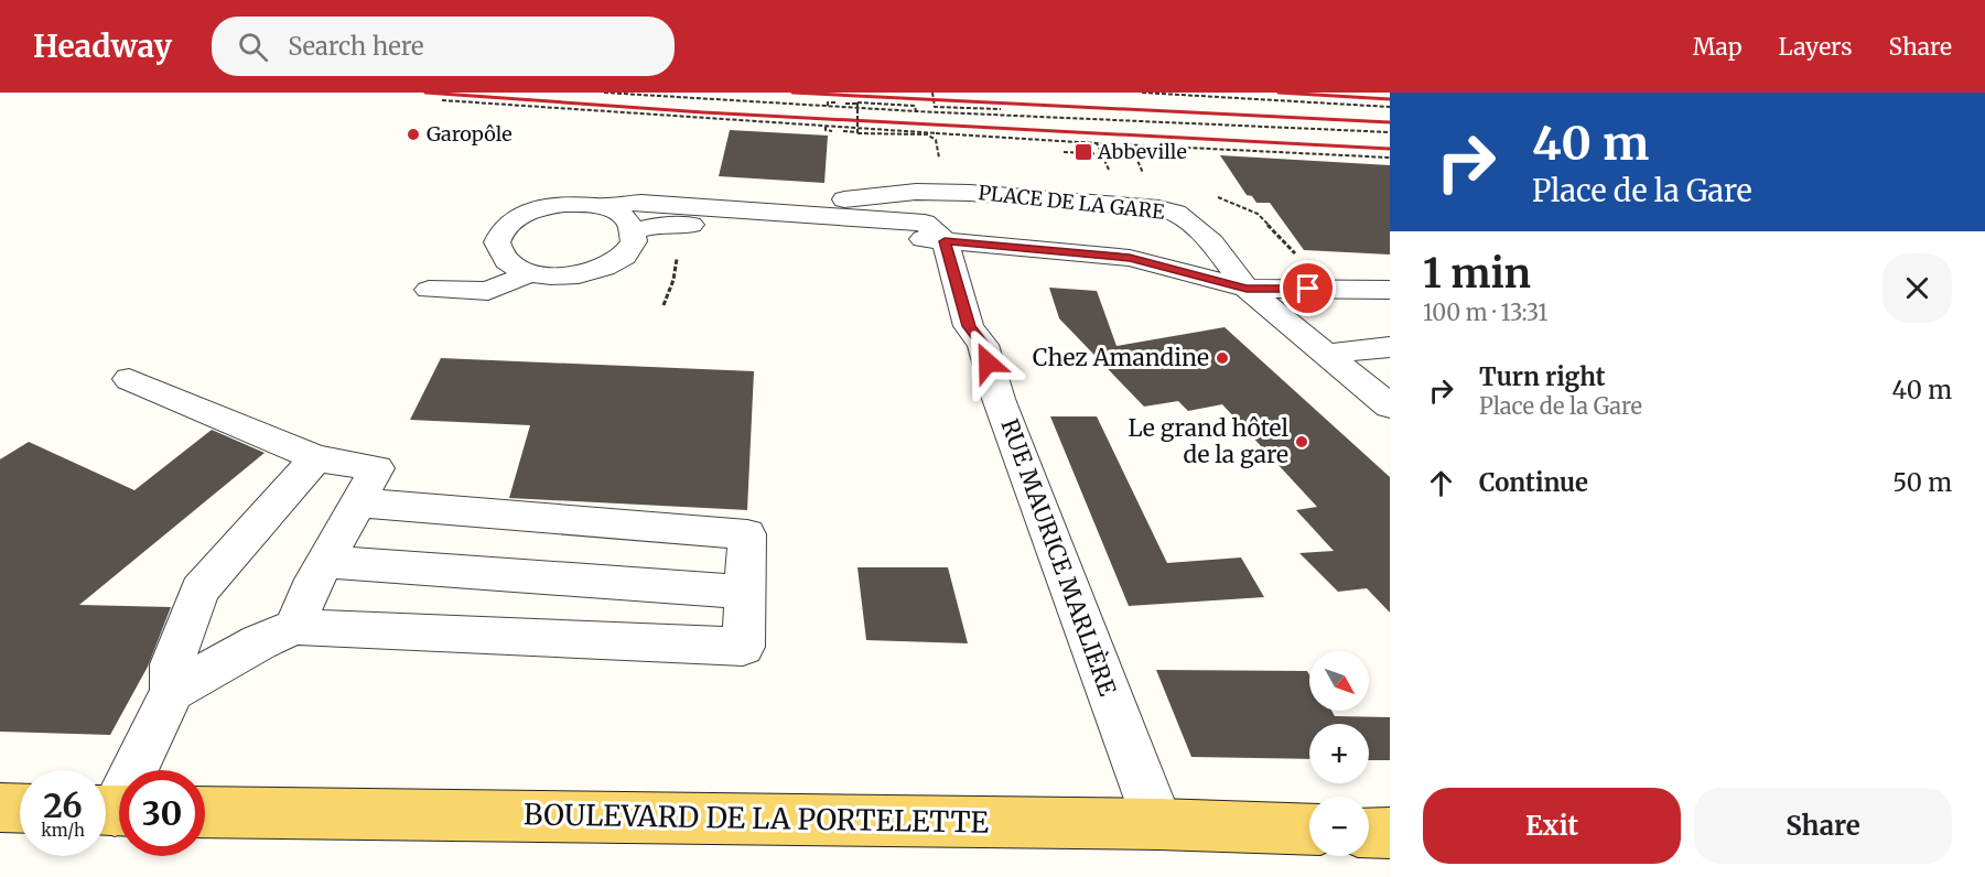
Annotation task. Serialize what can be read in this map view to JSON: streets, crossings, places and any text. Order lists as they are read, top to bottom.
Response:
{
  "streets": {
    "main road": ["BOULEVARD DE LA PORTELETTE"],
    "street": ["PLACE DE LA GARE", "RUE MAURICE MARLIÈRE"]
  },
  "crossings": [
    ["PLACE DE LA GARE", "RUE MAURICE MARLIÈRE"],
    ["RUE MAURICE MARLIÈRE", "BOULEVARD DE LA PORTELETTE"]
  ],
  "places": {
    "other": ["Garopôle", "Chez Amandine", "Le grand hôtel de la gare"],
    "transit": ["Abbeville"]
  },
  "north": "bottom right",
  "page": {
    "header": "Headway",
    "search": "Search here",
    "nav": ["Map", "Layers", "Share"],
    "turn": ["40 m", "Place de la Gare"],
    "heading": ["1 min", "100 m · 13:31"],
    "list": [
      {
        "name": "Turn right",
        "note": "Place de la Gare",
        "value": "40 m"
      },
      {
        "name": "Continue",
        "value": "50 m"
      }
    ],
    "map_buttons": ["+", "−"],
    "speed": "26 km/h",
    "limit": "30",
    "buttons": ["Exit", "Share"]
  }
}
